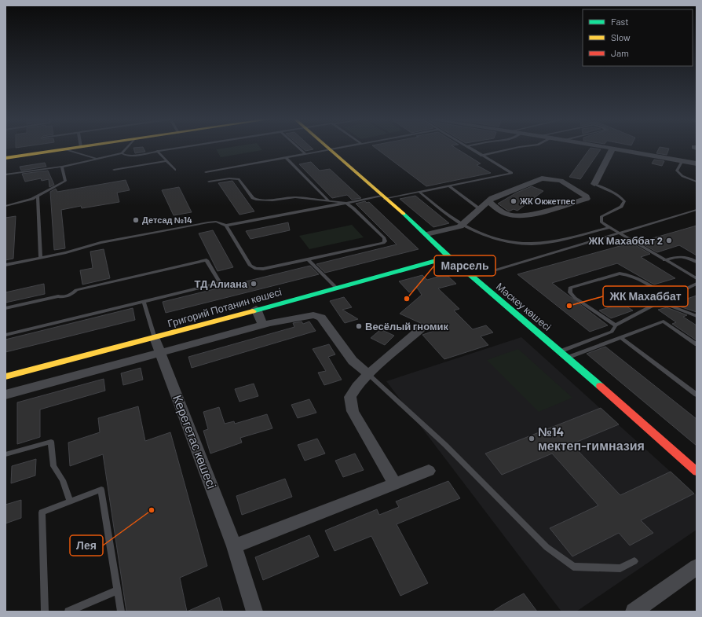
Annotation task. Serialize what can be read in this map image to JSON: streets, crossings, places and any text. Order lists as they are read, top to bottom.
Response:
{
  "streets": {
    "street": ["Мәскеу көшесі", "Григорий Потанин көшесі", "Керегетас көшесі"]
  },
  "crossings": [
    ["Мәскеу көшесі", "Григорий Потанин көшесі"],
    ["Григорий Потанин көшесі", "Керегетас көшесі"]
  ],
  "places": [
    "ЖК Окжетпес",
    "Детсад №14",
    "ЖК Махаббат 2",
    "ТД Алиана",
    "Марсель",
    "ЖК Махаббат",
    "Весёлый гномик",
    "№14 мектеп-гимназия",
    "Лея"
  ],
  "legend": ["Fast", "Slow", "Jam"]
}
